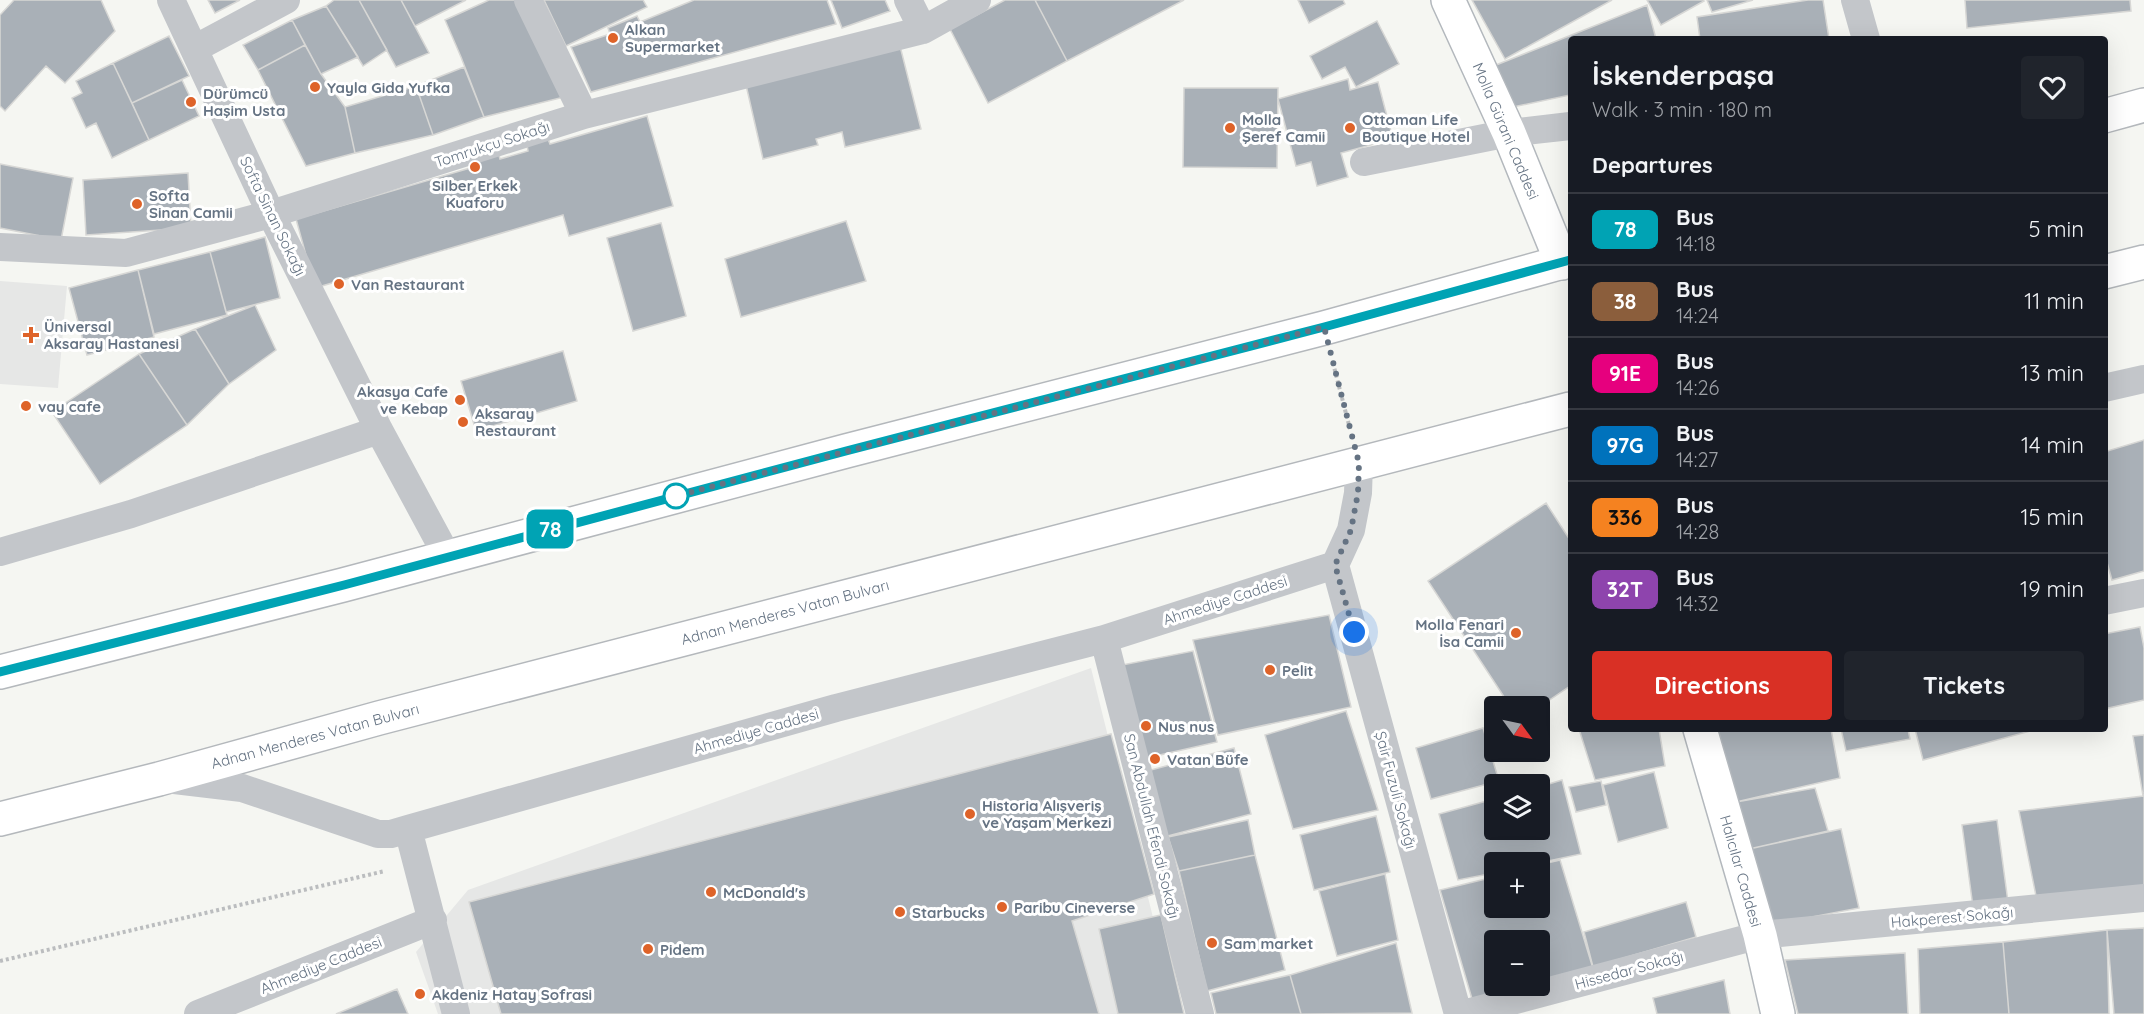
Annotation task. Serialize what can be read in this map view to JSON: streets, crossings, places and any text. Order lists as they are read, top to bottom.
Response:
{
  "streets": {
    "main road": ["Molla Gürani Caddesi", "Adnan Menderes Vatan Bulvarı", "Halıcılar Caddesi"],
    "street": [
      "Tomrukçu Sokağı",
      "Softa Sinan Sokağı",
      "Ahmediye Caddesi",
      "Şair Fuzuli Sokağı",
      "San Abdullah Efendi Sokağı",
      "Hakperest Sokağı",
      "Hissedar Sokağı"
    ]
  },
  "crossings": [
    ["Tomrukçu Sokağı", "Softa Sinan Sokağı"],
    ["Ahmediye Caddesi", "Adnan Menderes Vatan Bulvarı"],
    ["Ahmediye Caddesi", "Şair Fuzuli Sokağı"],
    ["Ahmediye Caddesi", "San Abdullah Efendi Sokağı"],
    ["Halıcılar Caddesi", "Hakperest Sokağı"],
    ["Halıcılar Caddesi", "Hissedar Sokağı"],
    ["Hakperest Sokağı", "Hissedar Sokağı"]
  ],
  "places": {
    "other": [
      "Alkan Supermarket",
      "Yayla Gida Yufka",
      "Dürümcü Haşim Usta",
      "Molla Şeref Camii",
      "Ottoman Life Boutique Hotel",
      "Silber Erkek Kuaforu",
      "Softa Sinan Camii",
      "Van Restaurant",
      "Akasya Cafe ve Kebap",
      "vay cafe",
      "Aksaray Restaurant",
      "Molla Fenari İsa Camii",
      "Pelit",
      "Nus nus",
      "Vatan Büfe",
      "Historia Alışveriş ve Yaşam Merkezi",
      "McDonald's",
      "Paribu Cineverse",
      "Starbucks",
      "Sam market",
      "Pidem",
      "Akdeniz Hatay Sofrasi"
    ],
    "health": ["Üniversal Aksaray Hastanesi"]
  },
  "lines": ["bus line 78"],
  "north": "bottom right",
  "page": {
    "on_map": "78",
    "heading": [
      ["İskenderpaşa", "Walk · 3 min · 180 m"],
      "Departures"
    ],
    "list": [
      {
        "mark": "78",
        "name": "Bus",
        "note": "14:18",
        "value": "5 min"
      },
      {
        "mark": "38",
        "name": "Bus",
        "note": "14:24",
        "value": "11 min"
      },
      {
        "mark": "91E",
        "name": "Bus",
        "note": "14:26",
        "value": "13 min"
      },
      {
        "mark": "97G",
        "name": "Bus",
        "note": "14:27",
        "value": "14 min"
      },
      {
        "mark": "336",
        "name": "Bus",
        "note": "14:28",
        "value": "15 min"
      },
      {
        "mark": "32T",
        "name": "Bus",
        "note": "14:32",
        "value": "19 min"
      }
    ],
    "buttons": ["Directions", "Tickets"],
    "map_buttons": ["+", "−"]
  }
}
